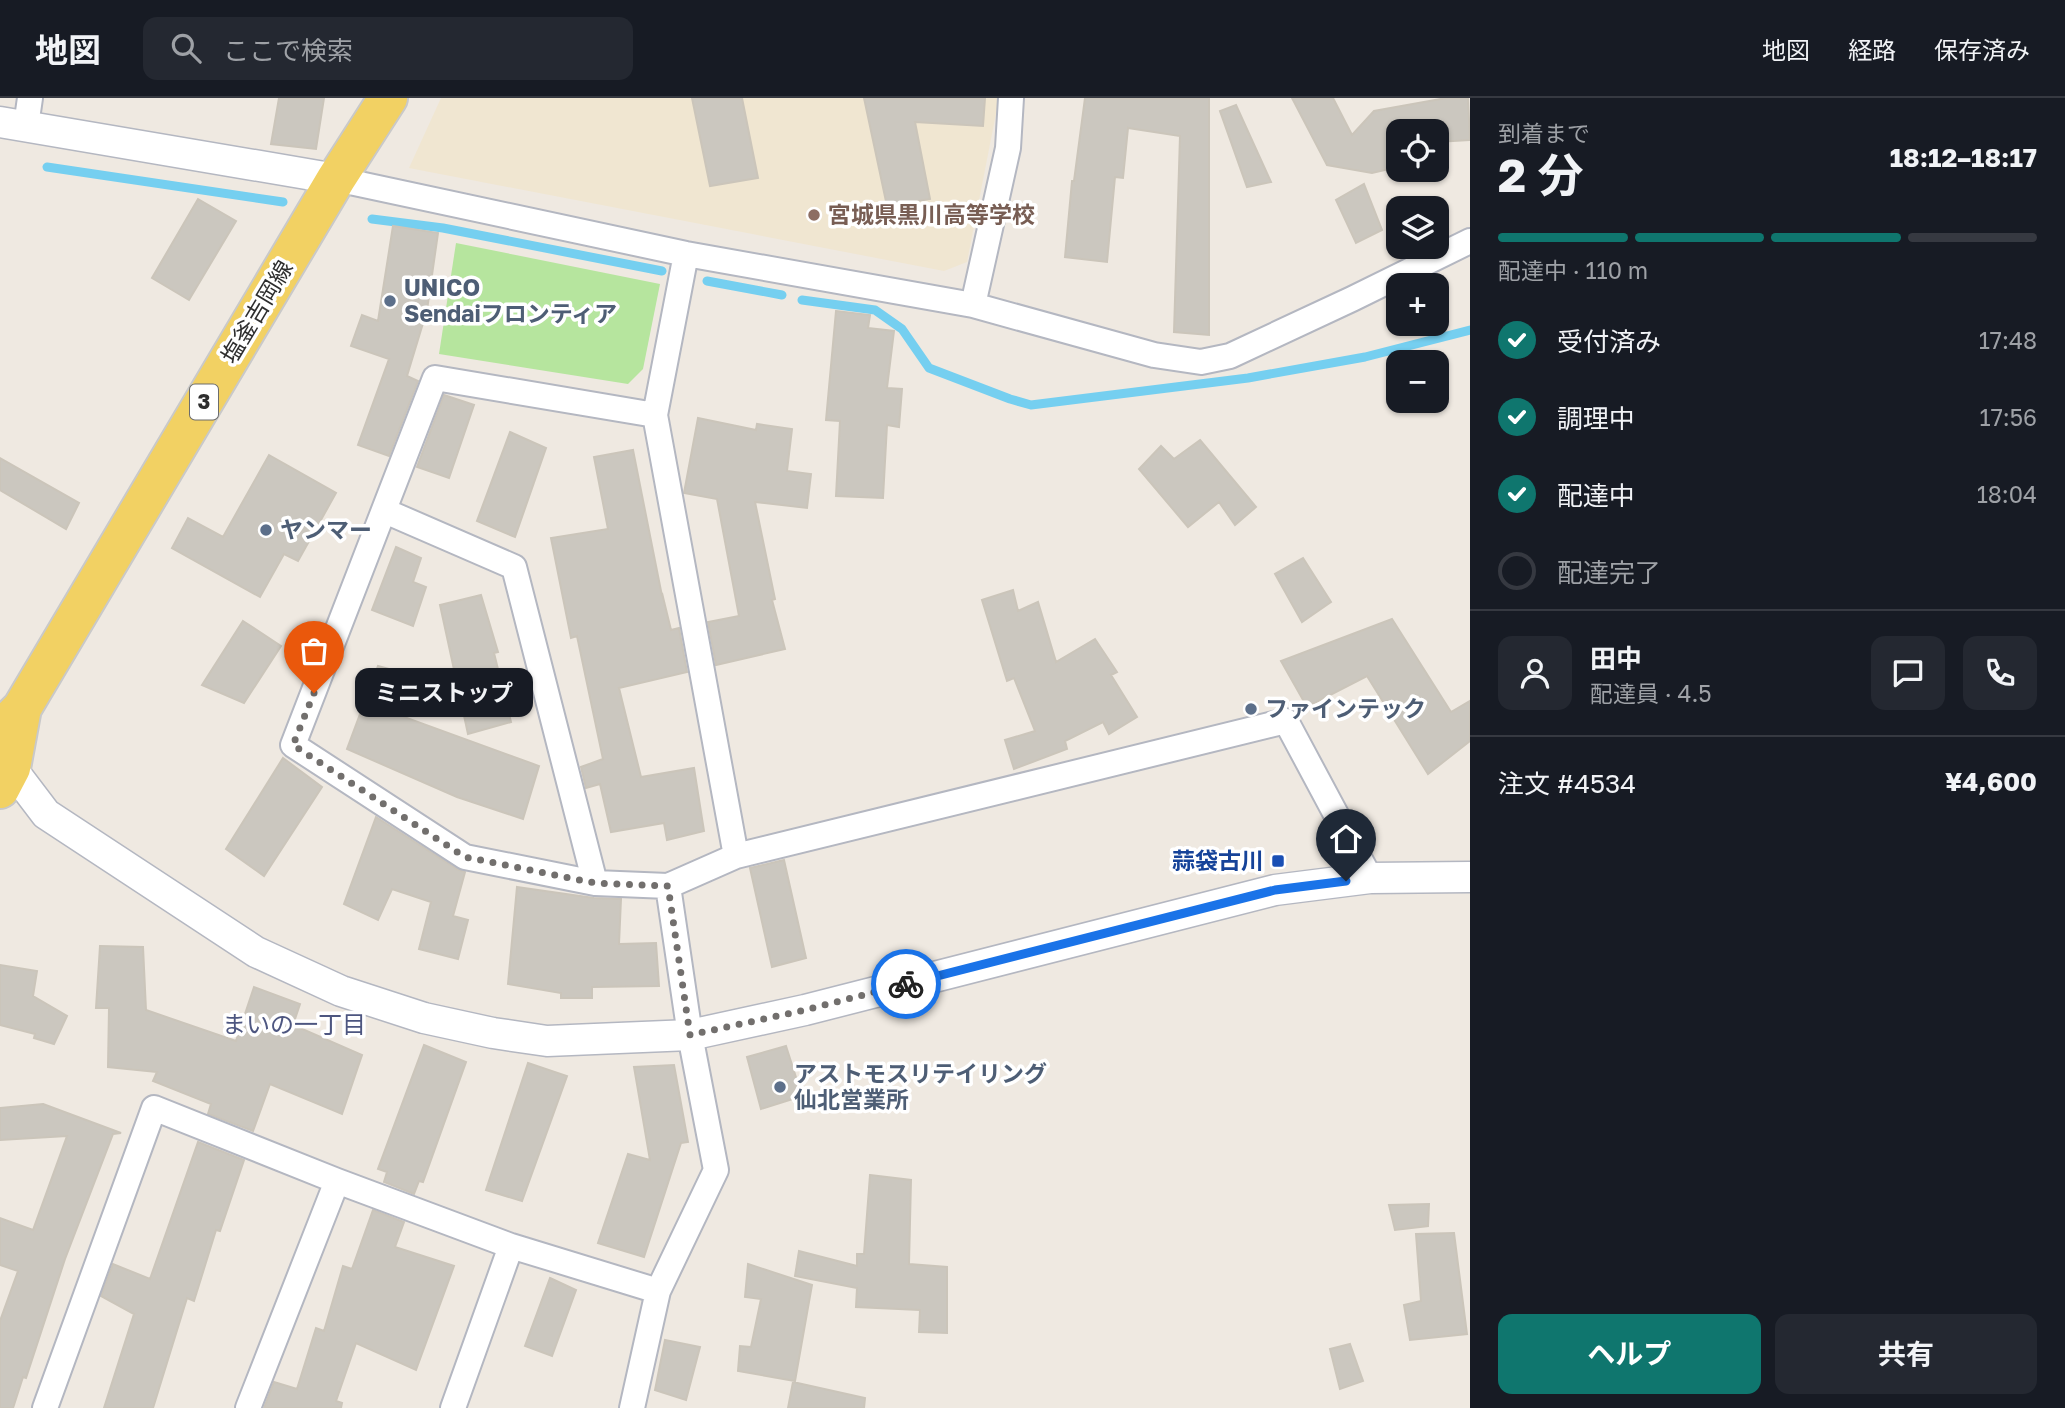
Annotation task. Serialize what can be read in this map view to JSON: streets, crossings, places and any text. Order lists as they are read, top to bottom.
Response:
{
  "streets": {
    "main road": ["塩釜吉岡線", "3"]
  },
  "districts": ["まいの一丁目"],
  "places": {
    "other": [
      "宮城県黒川高等学校",
      "UNICO Sendaiフロンティア",
      "ヤンマー",
      "ミニストップ",
      "ファインテック",
      "アストモスリテイリング 仙北営業所"
    ],
    "transit": ["蒜袋古川"]
  },
  "page": {
    "header": "地図",
    "search": "ここで検索",
    "nav": ["地図", "経路", "保存済み"],
    "heading": ["2 分", "到着まで", "18:12–18:17"],
    "panel": [
      "田中",
      "配達員 · 4.5",
      "注文 #4534",
      "¥4,600"
    ],
    "map_buttons": ["+", "−"],
    "bar": "配達中 · 110 m",
    "list": [
      ["受付済み", "17:48"],
      ["調理中", "17:56"],
      ["配達中", "18:04"],
      "配達完了"
    ],
    "bubble": "ミニストップ",
    "buttons": ["ヘルプ", "共有"]
  }
}
